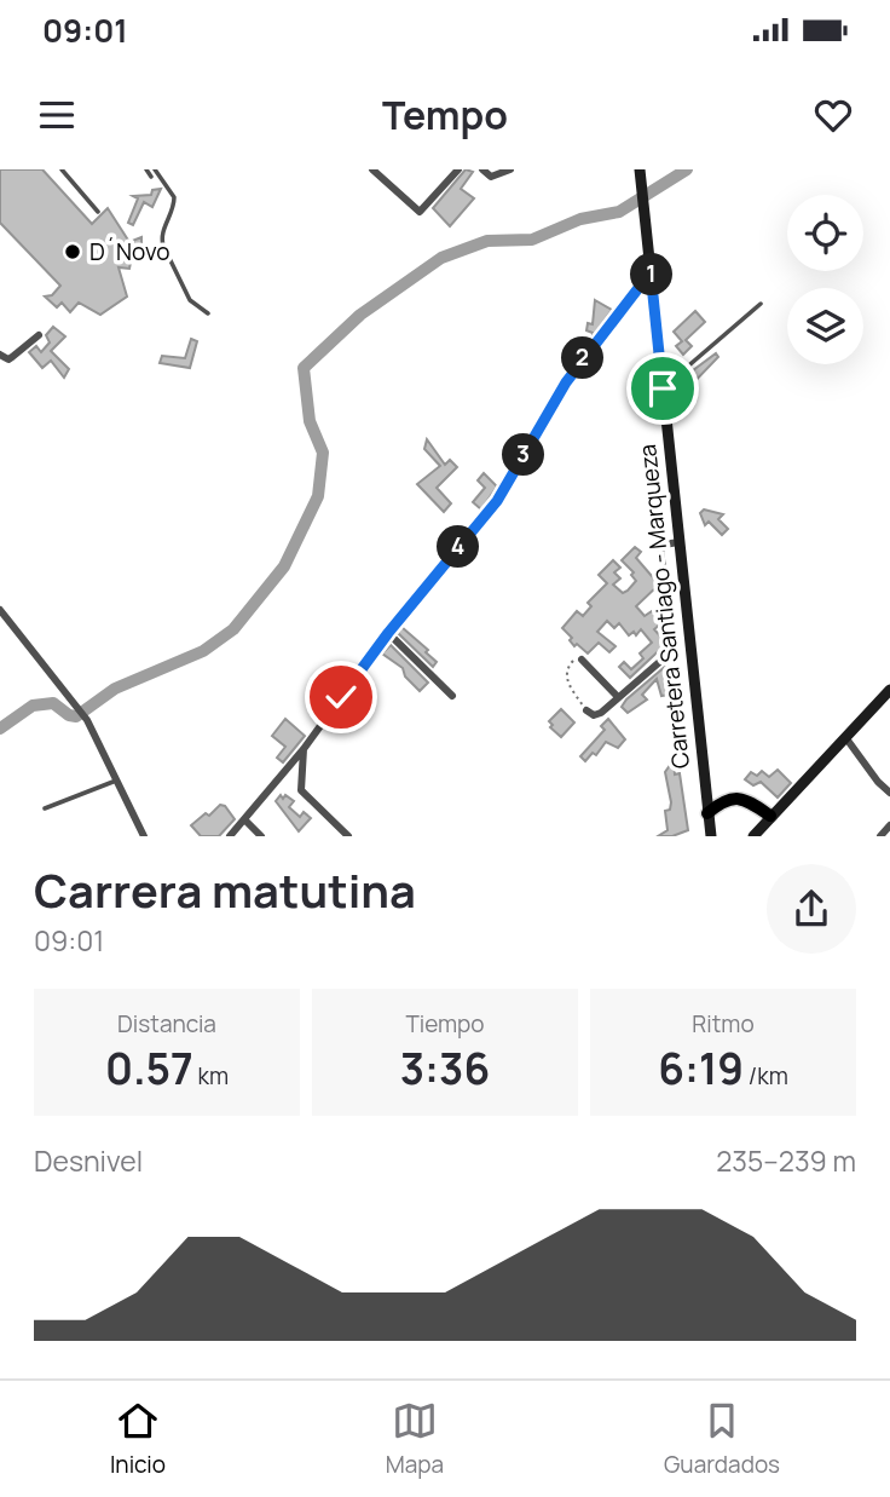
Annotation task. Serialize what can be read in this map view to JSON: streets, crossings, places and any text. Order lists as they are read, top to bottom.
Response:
{
  "streets": {
    "main road": ["Carretera Santiago - Marqueza"]
  },
  "places": ["D´Novo"],
  "page": {
    "status": "09:01",
    "header": "Tempo",
    "pins": [
      "1",
      "2",
      "3",
      "4"
    ],
    "heading": ["Carrera matutina", "09:01"],
    "stats": [
      ["Distancia", "0.57 km"],
      ["Tiempo", "3:36"],
      ["Ritmo", "6:19 /km"]
    ],
    "chart": ["Desnivel", "235–239 m"],
    "tabs": ["Inicio", "Mapa", "Guardados"]
  }
}
